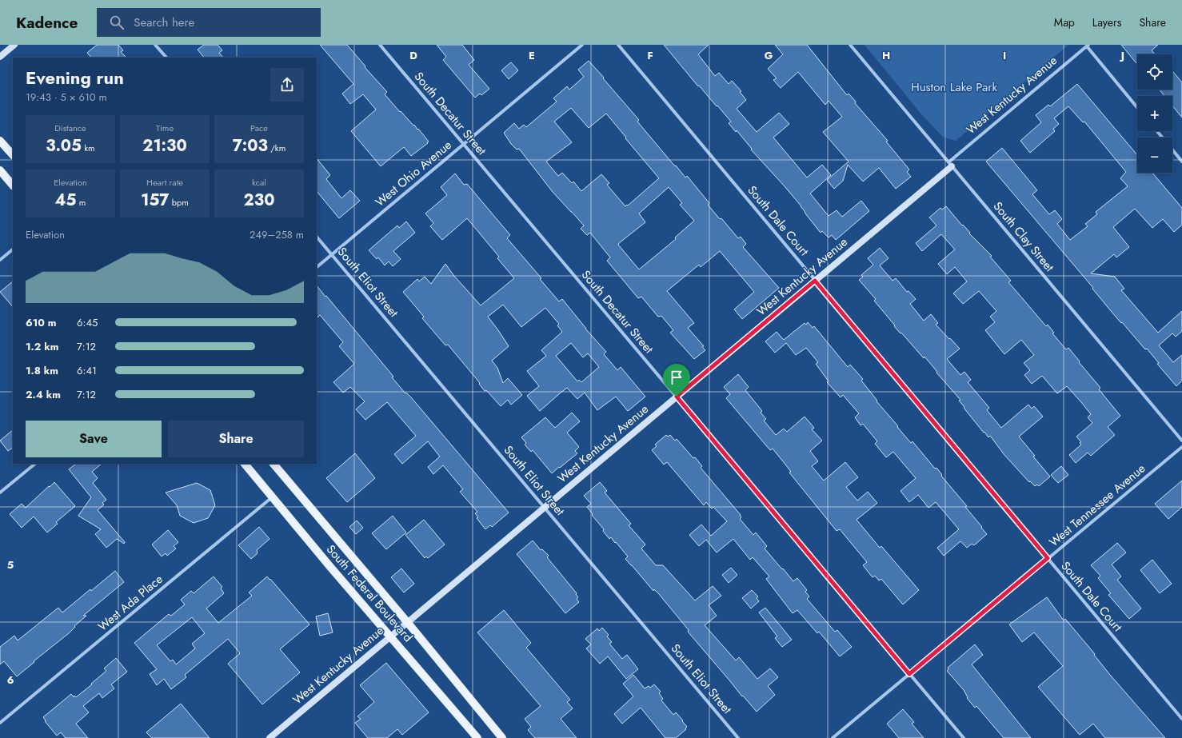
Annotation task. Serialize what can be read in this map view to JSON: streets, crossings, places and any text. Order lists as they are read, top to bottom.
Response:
{
  "streets": {
    "main road": ["South Federal Boulevard"],
    "street": [
      "West Kentucky Avenue",
      "South Decatur Street",
      "West Ohio Avenue",
      "South Dale Court",
      "South Clay Street",
      "South Eliot Street",
      "West Tennessee Avenue",
      "West Ada Place"
    ]
  },
  "crossings": [
    ["West Kentucky Avenue", "South Decatur Street"],
    ["West Kentucky Avenue", "South Dale Court"],
    ["West Kentucky Avenue", "South Clay Street"],
    ["West Kentucky Avenue", "South Eliot Street"],
    ["West Kentucky Avenue", "South Federal Boulevard"],
    ["South Decatur Street", "West Ohio Avenue"],
    ["South Decatur Street", "West Tennessee Avenue"],
    ["West Ohio Avenue", "South Eliot Street"],
    ["South Dale Court", "West Tennessee Avenue"],
    ["South Federal Boulevard", "West Ada Place"]
  ],
  "parks": ["Huston Lake Park"],
  "page": {
    "header": "Kadence",
    "search": "Search here",
    "nav": ["Map", "Layers", "Share"],
    "map_buttons": ["+", "−"],
    "heading": ["Evening run", "19:43 · 5 × 610 m"],
    "stats": [
      ["Distance", "3.05 km"],
      ["Time", "21:30"],
      ["Pace", "7:03 /km"],
      ["Elevation", "45 m"],
      ["Heart rate", "157 bpm"],
      ["kcal", "230"]
    ],
    "chart": ["Elevation", "249–258 m"],
    "list": [
      {
        "name": "610 m",
        "note": "6:45"
      },
      {
        "name": "1.2 km",
        "note": "7:12"
      },
      {
        "name": "1.8 km",
        "note": "6:41"
      },
      {
        "name": "2.4 km",
        "note": "7:12"
      }
    ],
    "buttons": ["Save", "Share"]
  },
  "grid": {
    "columns": [
      "D",
      "E",
      "F",
      "G",
      "H",
      "I",
      "J"
    ],
    "rows": ["5", "6"]
  }
}
